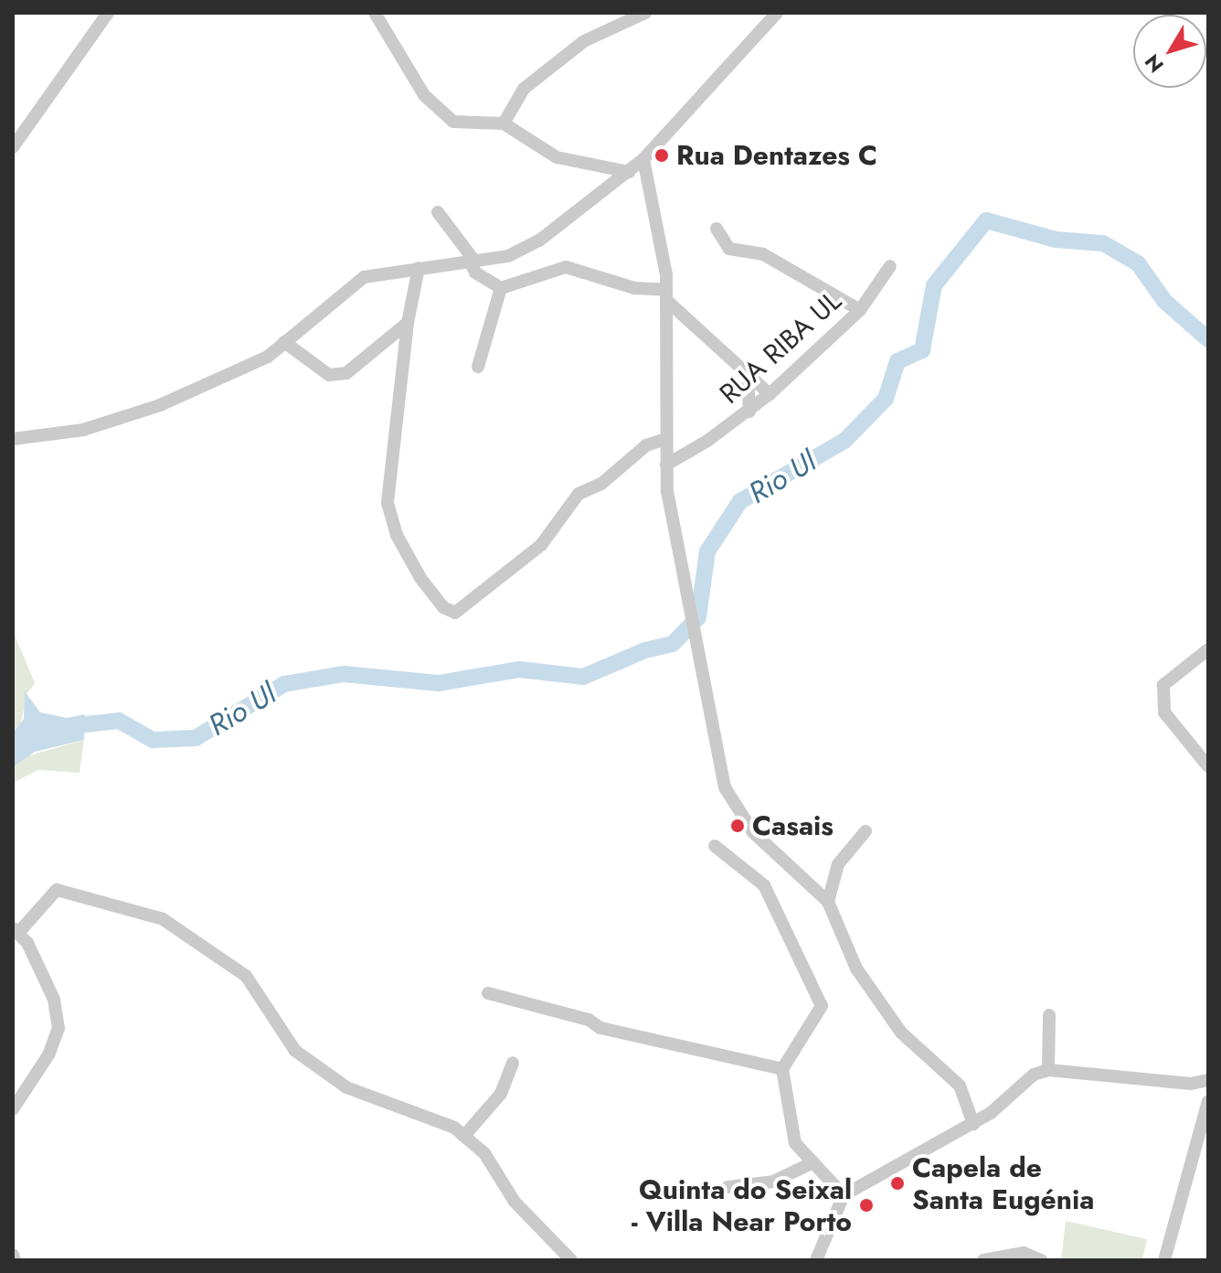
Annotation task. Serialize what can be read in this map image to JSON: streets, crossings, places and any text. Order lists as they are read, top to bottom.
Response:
{
  "streets": {
    "street": ["RUA RIBA UL"]
  },
  "water": ["Rio Ul"],
  "places": [
    "Rua Dentazes C",
    "Casais",
    "Capela de Santa Eugénia",
    "Quinta do Seixal - Villa Near Porto"
  ],
  "north": "bottom left"
}
